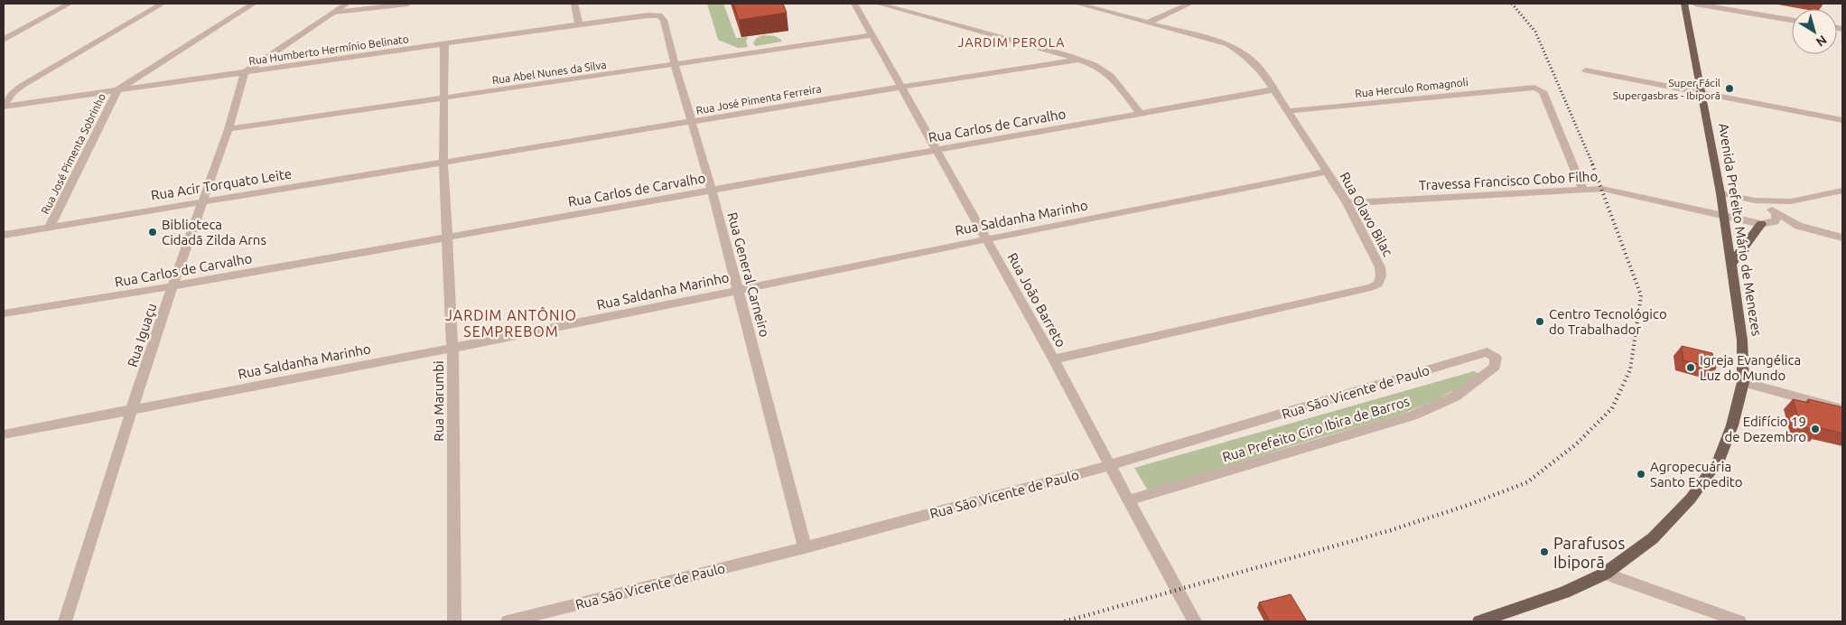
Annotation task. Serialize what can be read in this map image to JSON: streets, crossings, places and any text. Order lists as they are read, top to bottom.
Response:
{
  "streets": {
    "main road": ["Avenida Prefeito Mário de Menezes"],
    "street": [
      "Rua Humberto Hermínio Belinato",
      "Rua Abel Nunes da Silva",
      "Rua Herculo Romagnoli",
      "Rua José Pimenta Ferreira",
      "Rua Carlos de Carvalho",
      "Rua José Pimenta Sobrinho",
      "Travessa Francisco Cobo Filho",
      "Rua Acir Torquato Leite",
      "Rua Olavo Bilac",
      "Rua Saldanha Marinho",
      "Rua General Carneiro",
      "Rua João Barreto",
      "Rua Iguaçu",
      "Rua São Vicente de Paulo",
      "Rua Marumbi",
      "Rua Prefeito Ciro Ibira de Barros"
    ]
  },
  "crossings": [
    ["Rua Humberto Hermínio Belinato", "Rua José Pimenta Sobrinho"],
    ["Rua Humberto Hermínio Belinato", "Rua General Carneiro"],
    ["Rua Humberto Hermínio Belinato", "Rua Iguaçu"],
    ["Rua Humberto Hermínio Belinato", "Rua Marumbi"],
    ["Rua Abel Nunes da Silva", "Rua General Carneiro"],
    ["Rua Abel Nunes da Silva", "Rua João Barreto"],
    ["Rua Abel Nunes da Silva", "Rua Iguaçu"],
    ["Rua Abel Nunes da Silva", "Rua Marumbi"],
    ["Rua Herculo Romagnoli", "Travessa Francisco Cobo Filho"],
    ["Rua Herculo Romagnoli", "Rua Olavo Bilac"],
    ["Rua José Pimenta Ferreira", "Rua Acir Torquato Leite"],
    ["Rua José Pimenta Ferreira", "Rua General Carneiro"],
    ["Rua José Pimenta Ferreira", "Rua João Barreto"],
    ["Rua José Pimenta Ferreira", "Rua Marumbi"],
    ["Rua Carlos de Carvalho", "Rua Olavo Bilac"],
    ["Rua Carlos de Carvalho", "Rua General Carneiro"],
    ["Rua Carlos de Carvalho", "Rua João Barreto"],
    ["Rua Carlos de Carvalho", "Rua Iguaçu"],
    ["Rua Carlos de Carvalho", "Rua Marumbi"],
    ["Rua José Pimenta Sobrinho", "Rua Acir Torquato Leite"],
    ["Travessa Francisco Cobo Filho", "Rua Olavo Bilac"],
    ["Travessa Francisco Cobo Filho", "Avenida Prefeito Mário de Menezes"],
    ["Rua Acir Torquato Leite", "Rua Iguaçu"],
    ["Rua Acir Torquato Leite", "Rua Marumbi"],
    ["Rua Olavo Bilac", "Rua Saldanha Marinho"],
    ["Rua Olavo Bilac", "Rua João Barreto"],
    ["Rua Saldanha Marinho", "Rua General Carneiro"],
    ["Rua Saldanha Marinho", "Rua João Barreto"],
    ["Rua Saldanha Marinho", "Rua Iguaçu"],
    ["Rua Saldanha Marinho", "Rua Marumbi"],
    ["Rua General Carneiro", "Rua São Vicente de Paulo"],
    ["Rua João Barreto", "Rua São Vicente de Paulo"],
    ["Rua João Barreto", "Rua Prefeito Ciro Ibira de Barros"],
    ["Rua São Vicente de Paulo", "Rua Prefeito Ciro Ibira de Barros"]
  ],
  "districts": ["JARDIM PEROLA", "JARDIM ANTÔNIO SEMPREBOM"],
  "places": [
    "Super Fácil Supergasbras - Ibiporã",
    "Biblioteca Cidadã Zilda Arns",
    "Centro Tecnológico do Trabalhador",
    "Igreja Evangélica Luz do Mundo",
    "Edifício 19 de Dezembro",
    "Agropecuária Santo Expedito",
    "Parafusos Ibiporã"
  ],
  "north": "bottom right"
}
